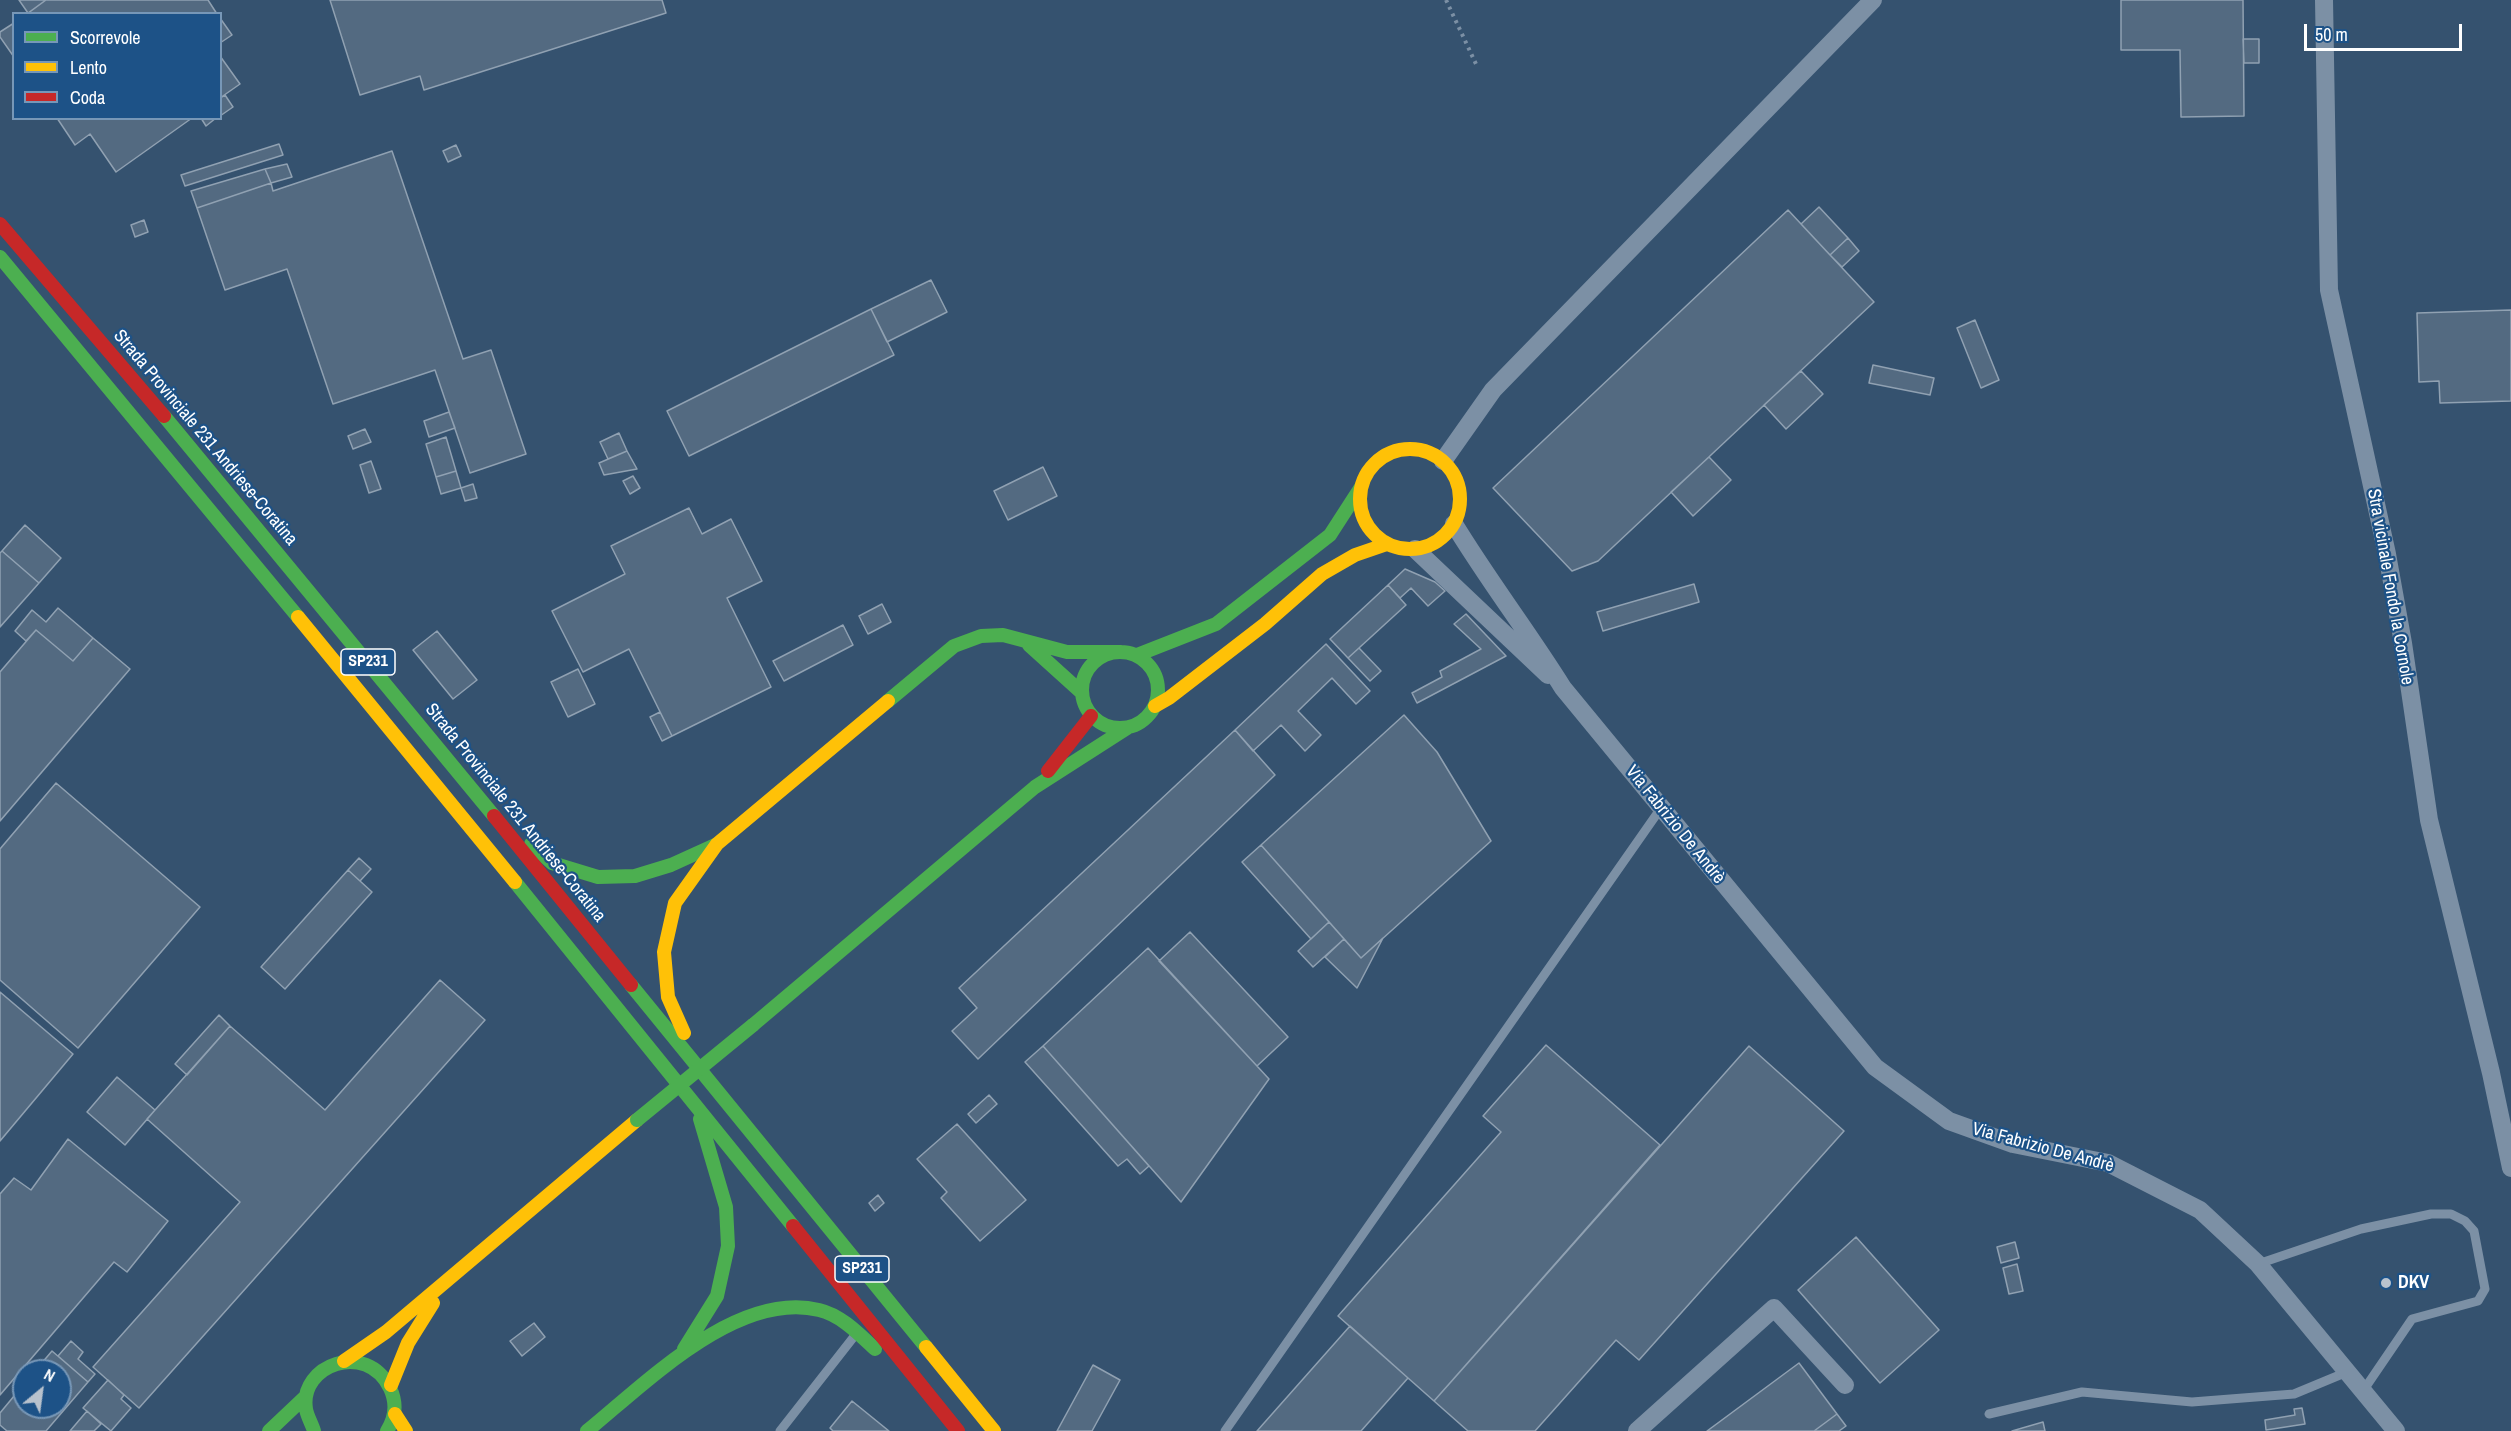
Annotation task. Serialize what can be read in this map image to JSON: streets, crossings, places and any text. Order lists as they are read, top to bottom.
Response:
{
  "streets": {
    "main road": ["Strada Provinciale 231 Andriese-Coratina", "SP231"],
    "street": ["Stra vicinale Fondo la Cornole", "Via Fabrizio De Andrè"]
  },
  "places": ["DKV"],
  "legend": ["Scorrevole", "Lento", "Coda"],
  "scale_bar": "50 m",
  "north": "top right"
}
